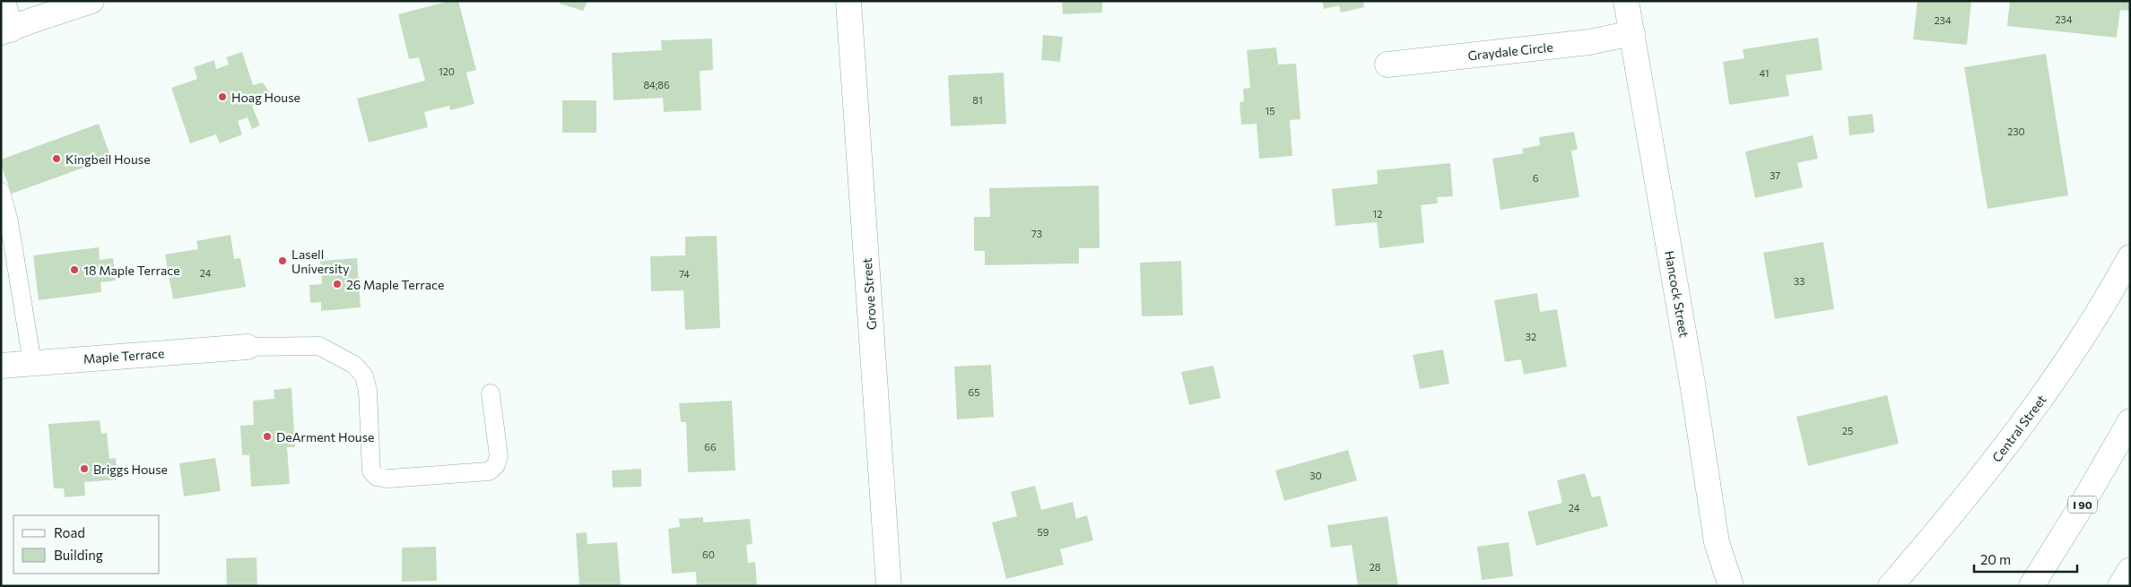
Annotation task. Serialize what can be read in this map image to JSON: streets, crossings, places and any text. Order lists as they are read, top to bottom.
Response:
{
  "streets": {
    "main road": [
      "Graydale Circle",
      "Grove Street",
      "Hancock Street",
      "Maple Terrace",
      "Central Street",
      "I 90"
    ]
  },
  "crossings": [
    ["Graydale Circle", "Hancock Street"]
  ],
  "places": [
    "Hoag House",
    "Kingbeil House",
    "Lasell University",
    "18 Maple Terrace",
    "26 Maple Terrace",
    "DeArment House",
    "Briggs House"
  ],
  "house_numbers": [
    "234",
    "234",
    "120",
    "41",
    "84;86",
    "81",
    "15",
    "230",
    "37",
    "6",
    "12",
    "73",
    "24",
    "74",
    "33",
    "32",
    "65",
    "25",
    "66",
    "30",
    "24",
    "59",
    "60",
    "28"
  ],
  "legend": ["Road", "Building"],
  "scale_bar": "20 m"
}
